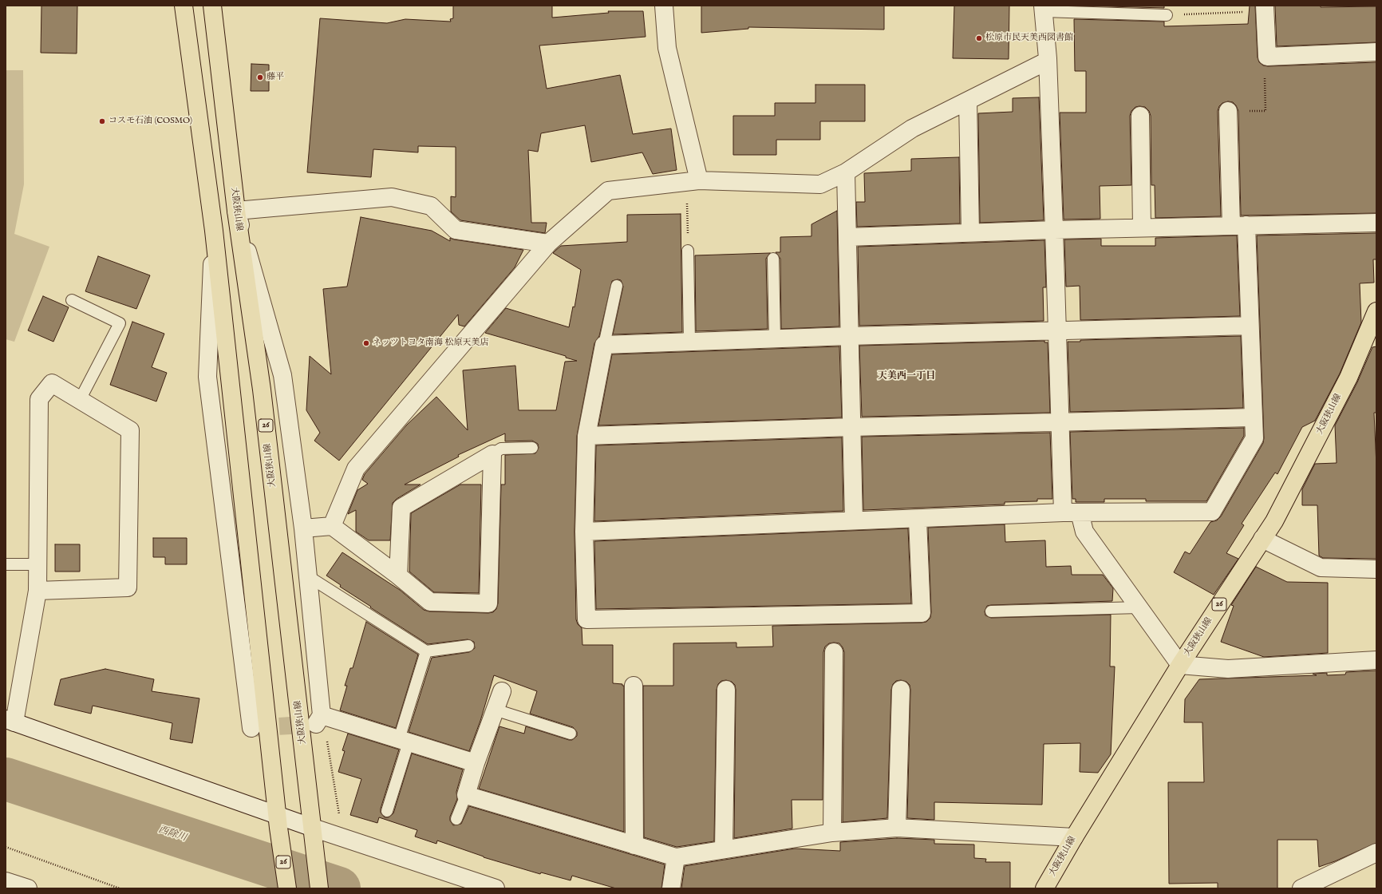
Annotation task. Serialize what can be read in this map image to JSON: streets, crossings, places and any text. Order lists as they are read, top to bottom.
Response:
{
  "streets": {
    "main road": ["大阪狭山線", "26"]
  },
  "districts": ["天美西一丁目"],
  "water": ["西除川"],
  "places": [
    "松原市民天美西図書館",
    "藤平",
    "コスモ石油 (COSMO)",
    "ネッツトヨタ南海 松原天美店"
  ]
}
